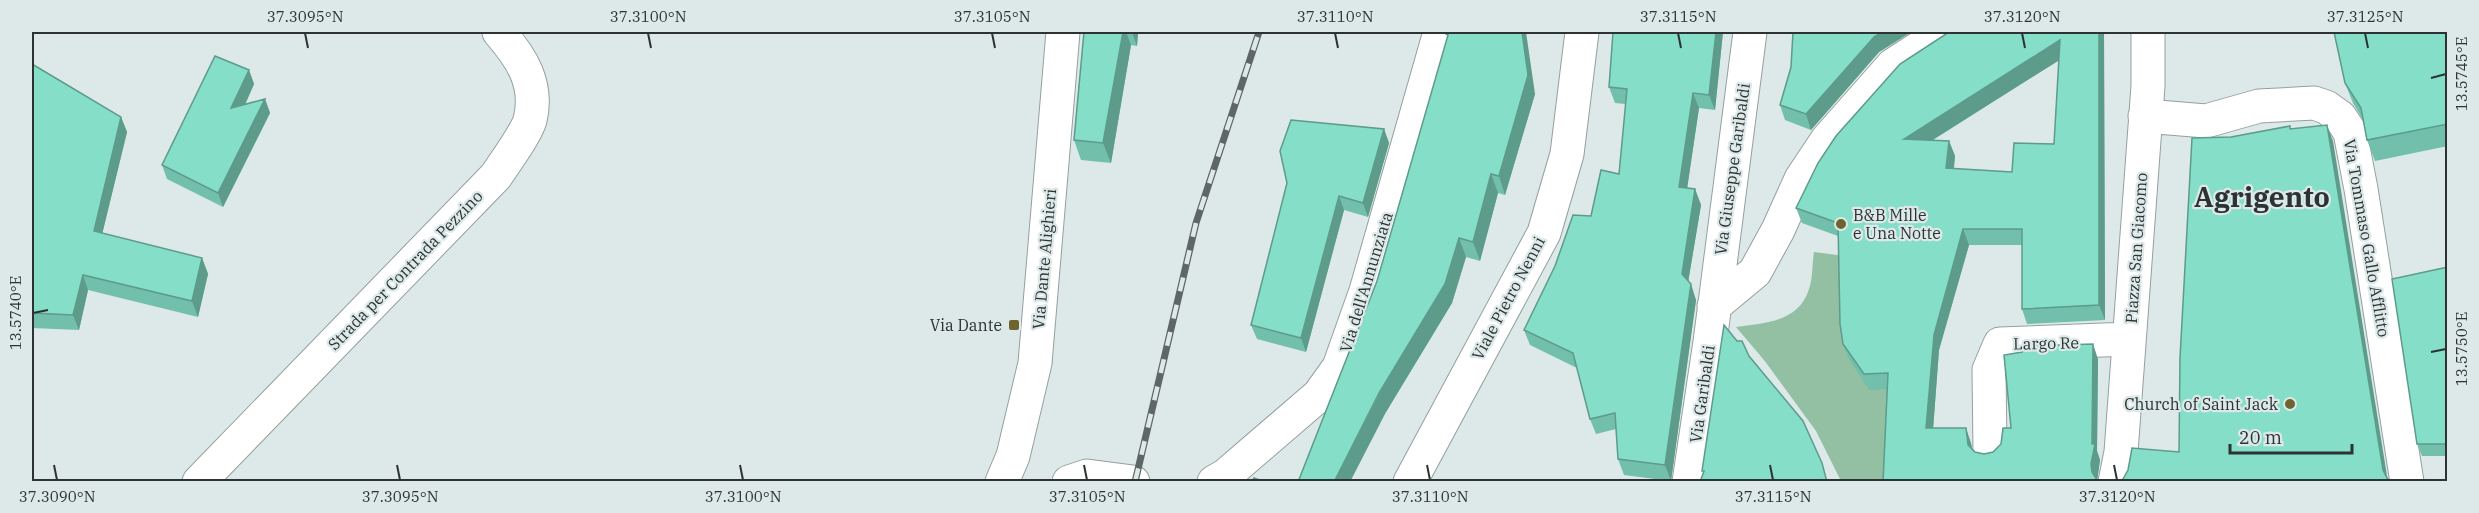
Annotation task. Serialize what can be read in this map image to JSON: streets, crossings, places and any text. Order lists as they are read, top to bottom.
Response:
{
  "streets": {
    "street": [
      "Via Giuseppe Garibaldi",
      "Via Tommaso Gallo Afflitto",
      "Piazza San Giacomo",
      "Via Dante Alighieri",
      "Strada per Contrada Pezzino",
      "Via dell'Annunziata",
      "Viale Pietro Nenni",
      "Largo Re",
      "Via Garibaldi"
    ]
  },
  "crossings": [
    ["Via Giuseppe Garibaldi", "Via Garibaldi"],
    ["Via Tommaso Gallo Afflitto", "Piazza San Giacomo"],
    ["Piazza San Giacomo", "Largo Re"]
  ],
  "districts": ["Agrigento"],
  "places": {
    "other": ["B&B Mille e Una Notte", "Church of Saint Jack"],
    "transit": ["Via Dante"]
  },
  "scale_bar": "20 m",
  "coordinates": [
    "37.3095°N",
    "37.3100°N",
    "37.3105°N",
    "37.3110°N",
    "37.3115°N",
    "37.3120°N",
    "37.3125°N",
    "13.5745°E",
    "13.5740°E",
    "13.5750°E",
    "37.3090°N"
  ]
}
